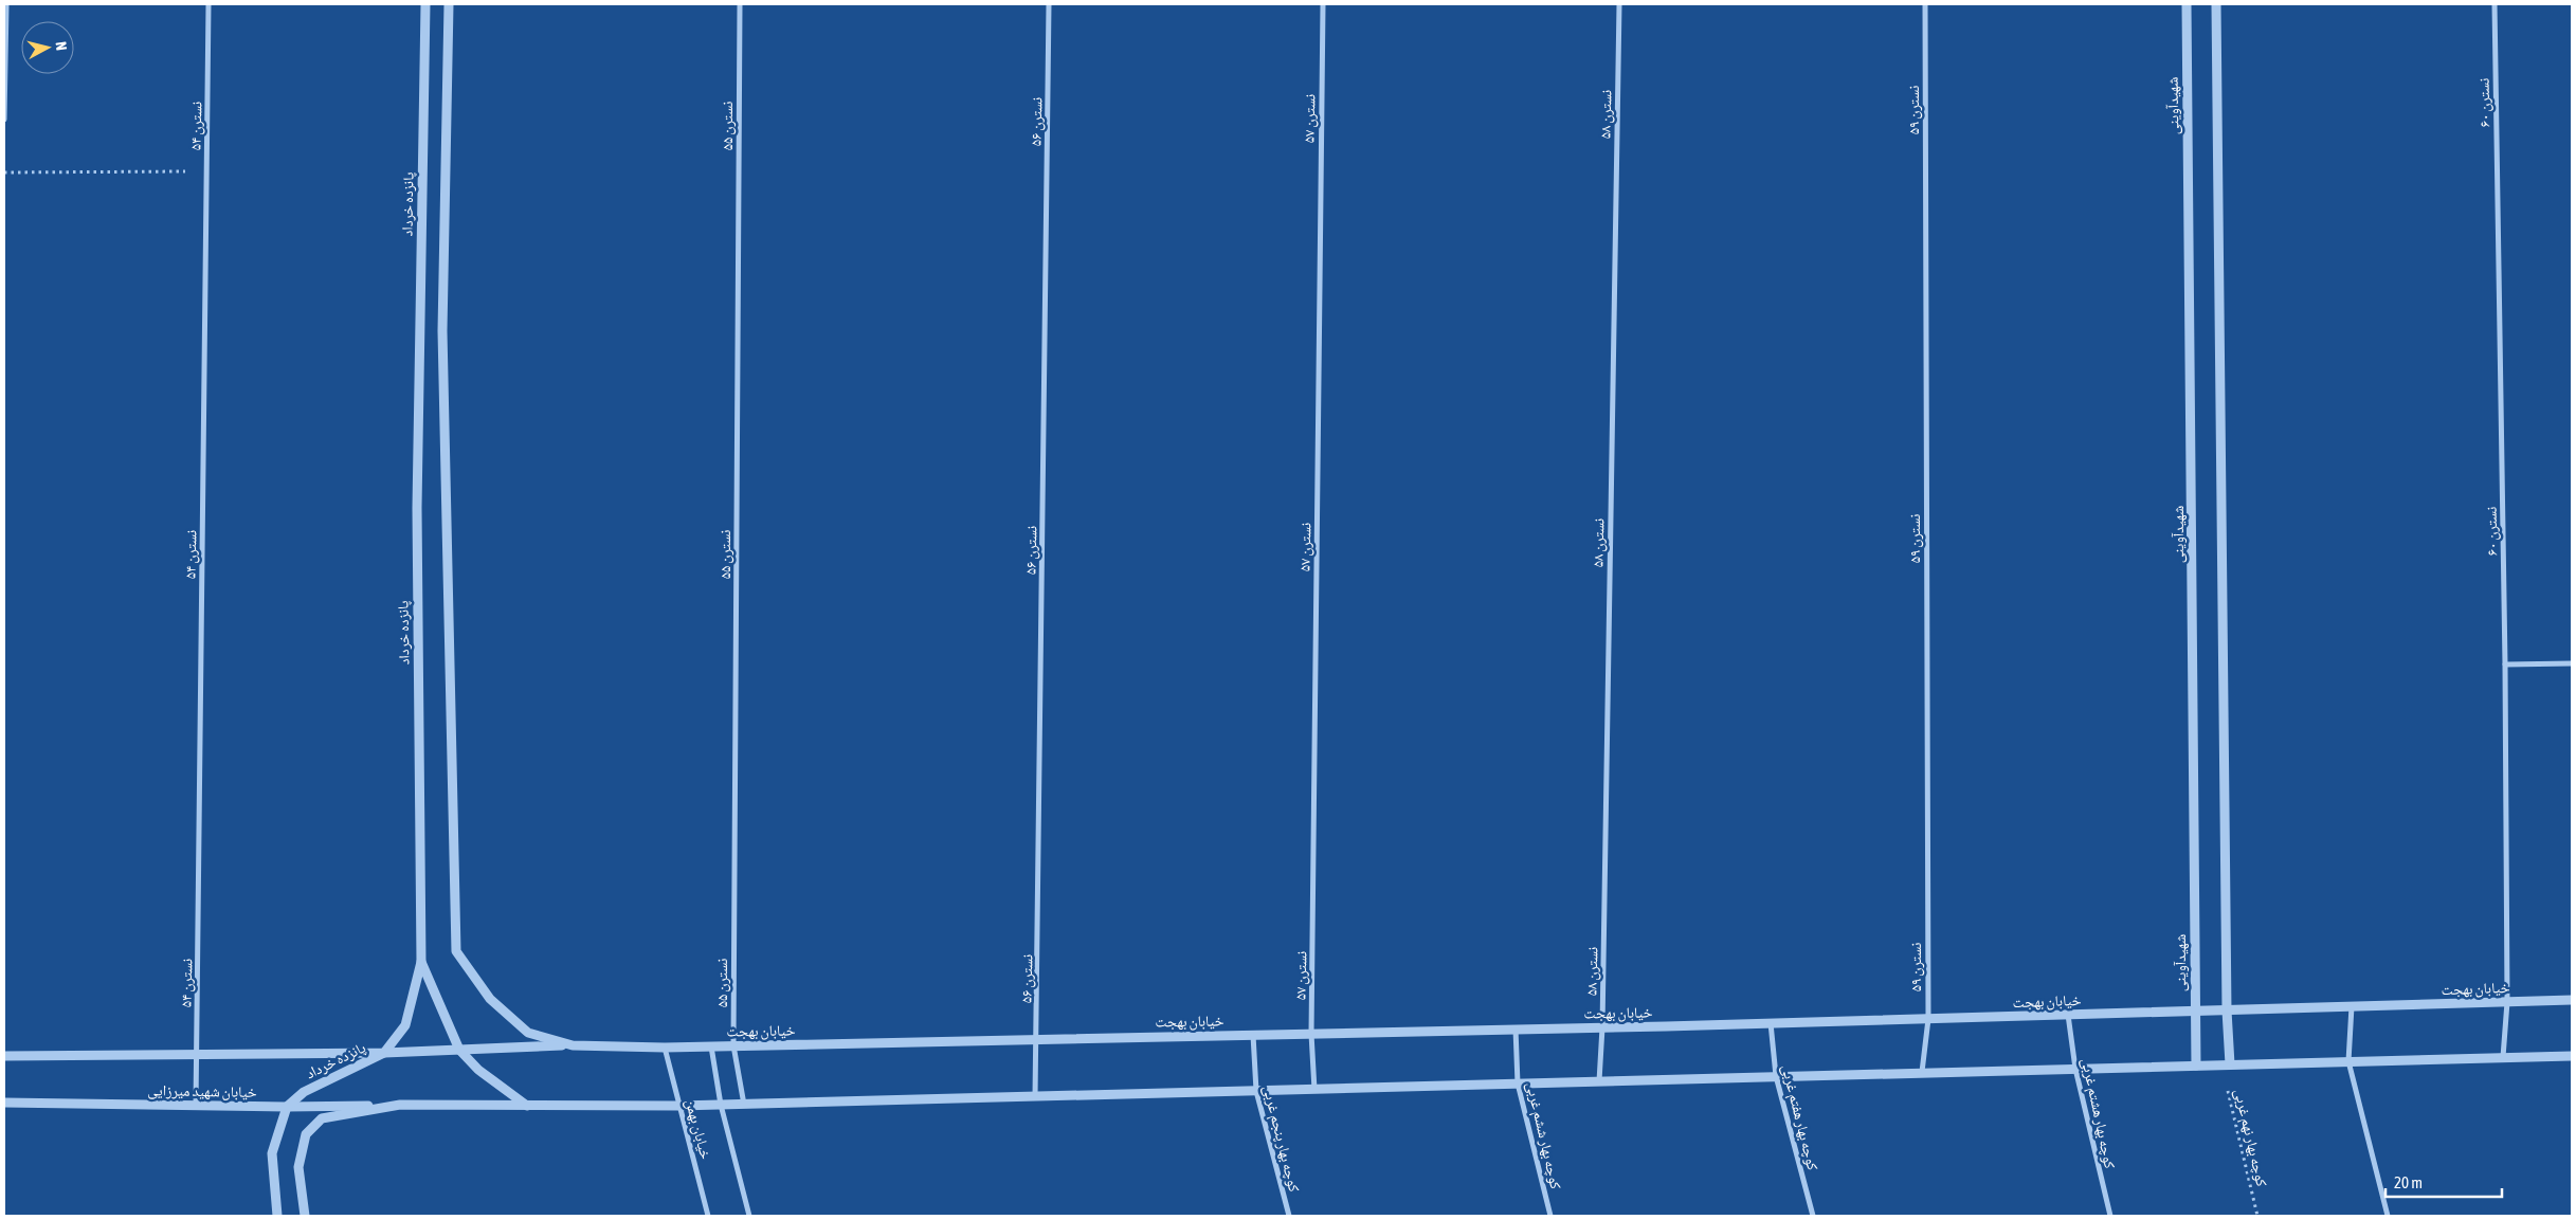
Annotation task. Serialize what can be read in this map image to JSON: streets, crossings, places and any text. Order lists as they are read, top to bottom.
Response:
{
  "streets": {
    "street": [
      "نسترن ۶۰",
      "شهیدآوینی",
      "نسترن ۵۹",
      "نسترن ۵۸",
      "نسترن ۵۷",
      "نسترن ۵۶",
      "نسترن ۵۴",
      "نسترن ۵۵",
      "پانزده خرداد",
      "خیابان بهجت",
      "خیابان شهید میرزایی",
      "کوچه بهار هشتم غربی",
      "کوچه بهار هفتم غربی",
      "خیابان بهمن",
      "کوچه بهار ششم غربی",
      "کوچه بهار پنجم غربی"
    ],
    "path": ["کوچه بهار نهم غربی"]
  },
  "crossings": [
    ["نسترن ۶۰", "خیابان بهجت"],
    ["شهیدآوینی", "خیابان بهجت"],
    ["نسترن ۵۹", "خیابان بهجت"],
    ["نسترن ۵۸", "خیابان بهجت"],
    ["نسترن ۵۷", "خیابان بهجت"],
    ["نسترن ۵۶", "خیابان بهجت"],
    ["نسترن ۵۴", "خیابان شهید میرزایی"],
    ["نسترن ۵۵", "خیابان بهجت"],
    ["پانزده خرداد", "خیابان شهید میرزایی"],
    ["خیابان بهجت", "کوچه بهار هشتم غربی"],
    ["خیابان بهجت", "کوچه بهار هفتم غربی"],
    ["خیابان بهجت", "خیابان بهمن"],
    ["خیابان بهجت", "کوچه بهار ششم غربی"],
    ["خیابان بهجت", "کوچه بهار پنجم غربی"]
  ],
  "scale_bar": "20 m",
  "north": "right"
}
